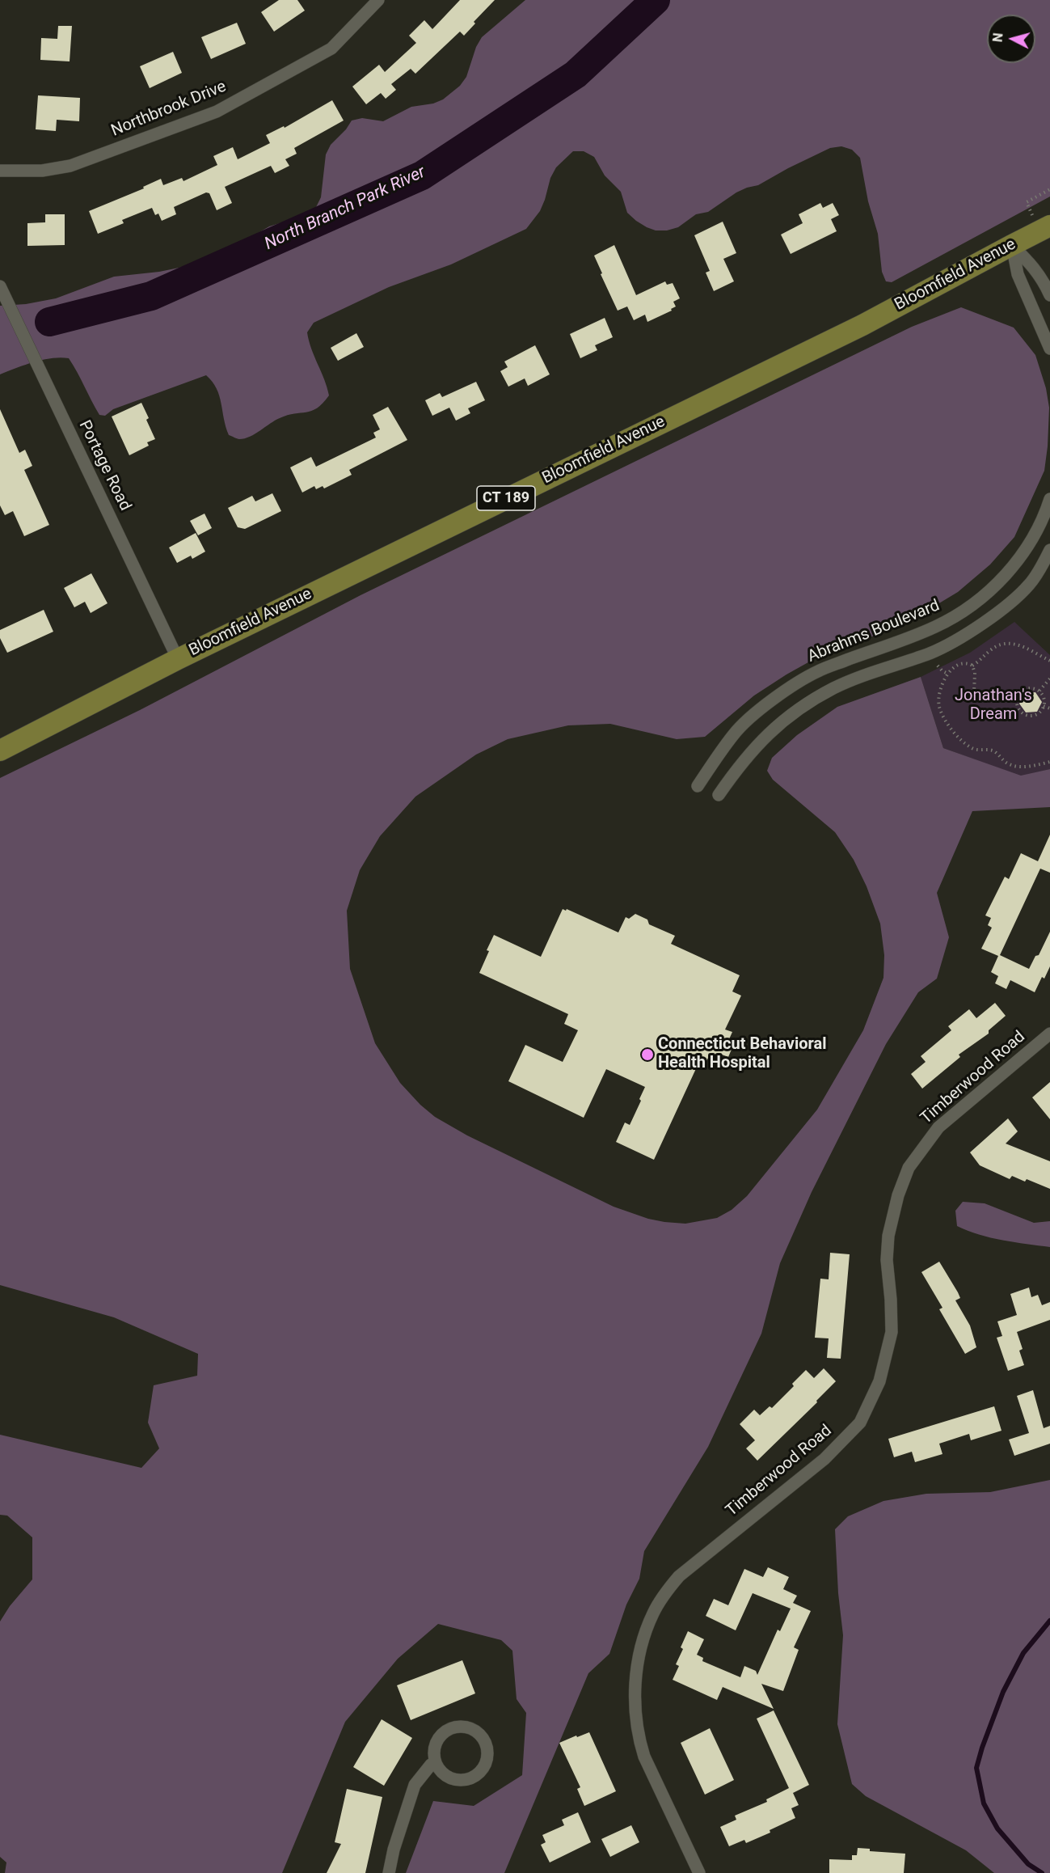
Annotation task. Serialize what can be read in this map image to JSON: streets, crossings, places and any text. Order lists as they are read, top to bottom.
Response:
{
  "streets": {
    "main road": ["Bloomfield Avenue", "CT 189"],
    "street": [
      "Northbrook Drive",
      "Portage Road",
      "Abrahms Boulevard",
      "Timberwood Road"
    ]
  },
  "crossings": [
    ["Bloomfield Avenue", "Portage Road"]
  ],
  "water": ["North Branch Park River"],
  "parks": ["Jonathan's Dream"],
  "places": ["Connecticut Behavioral Health Hospital"],
  "north": "left"
}
